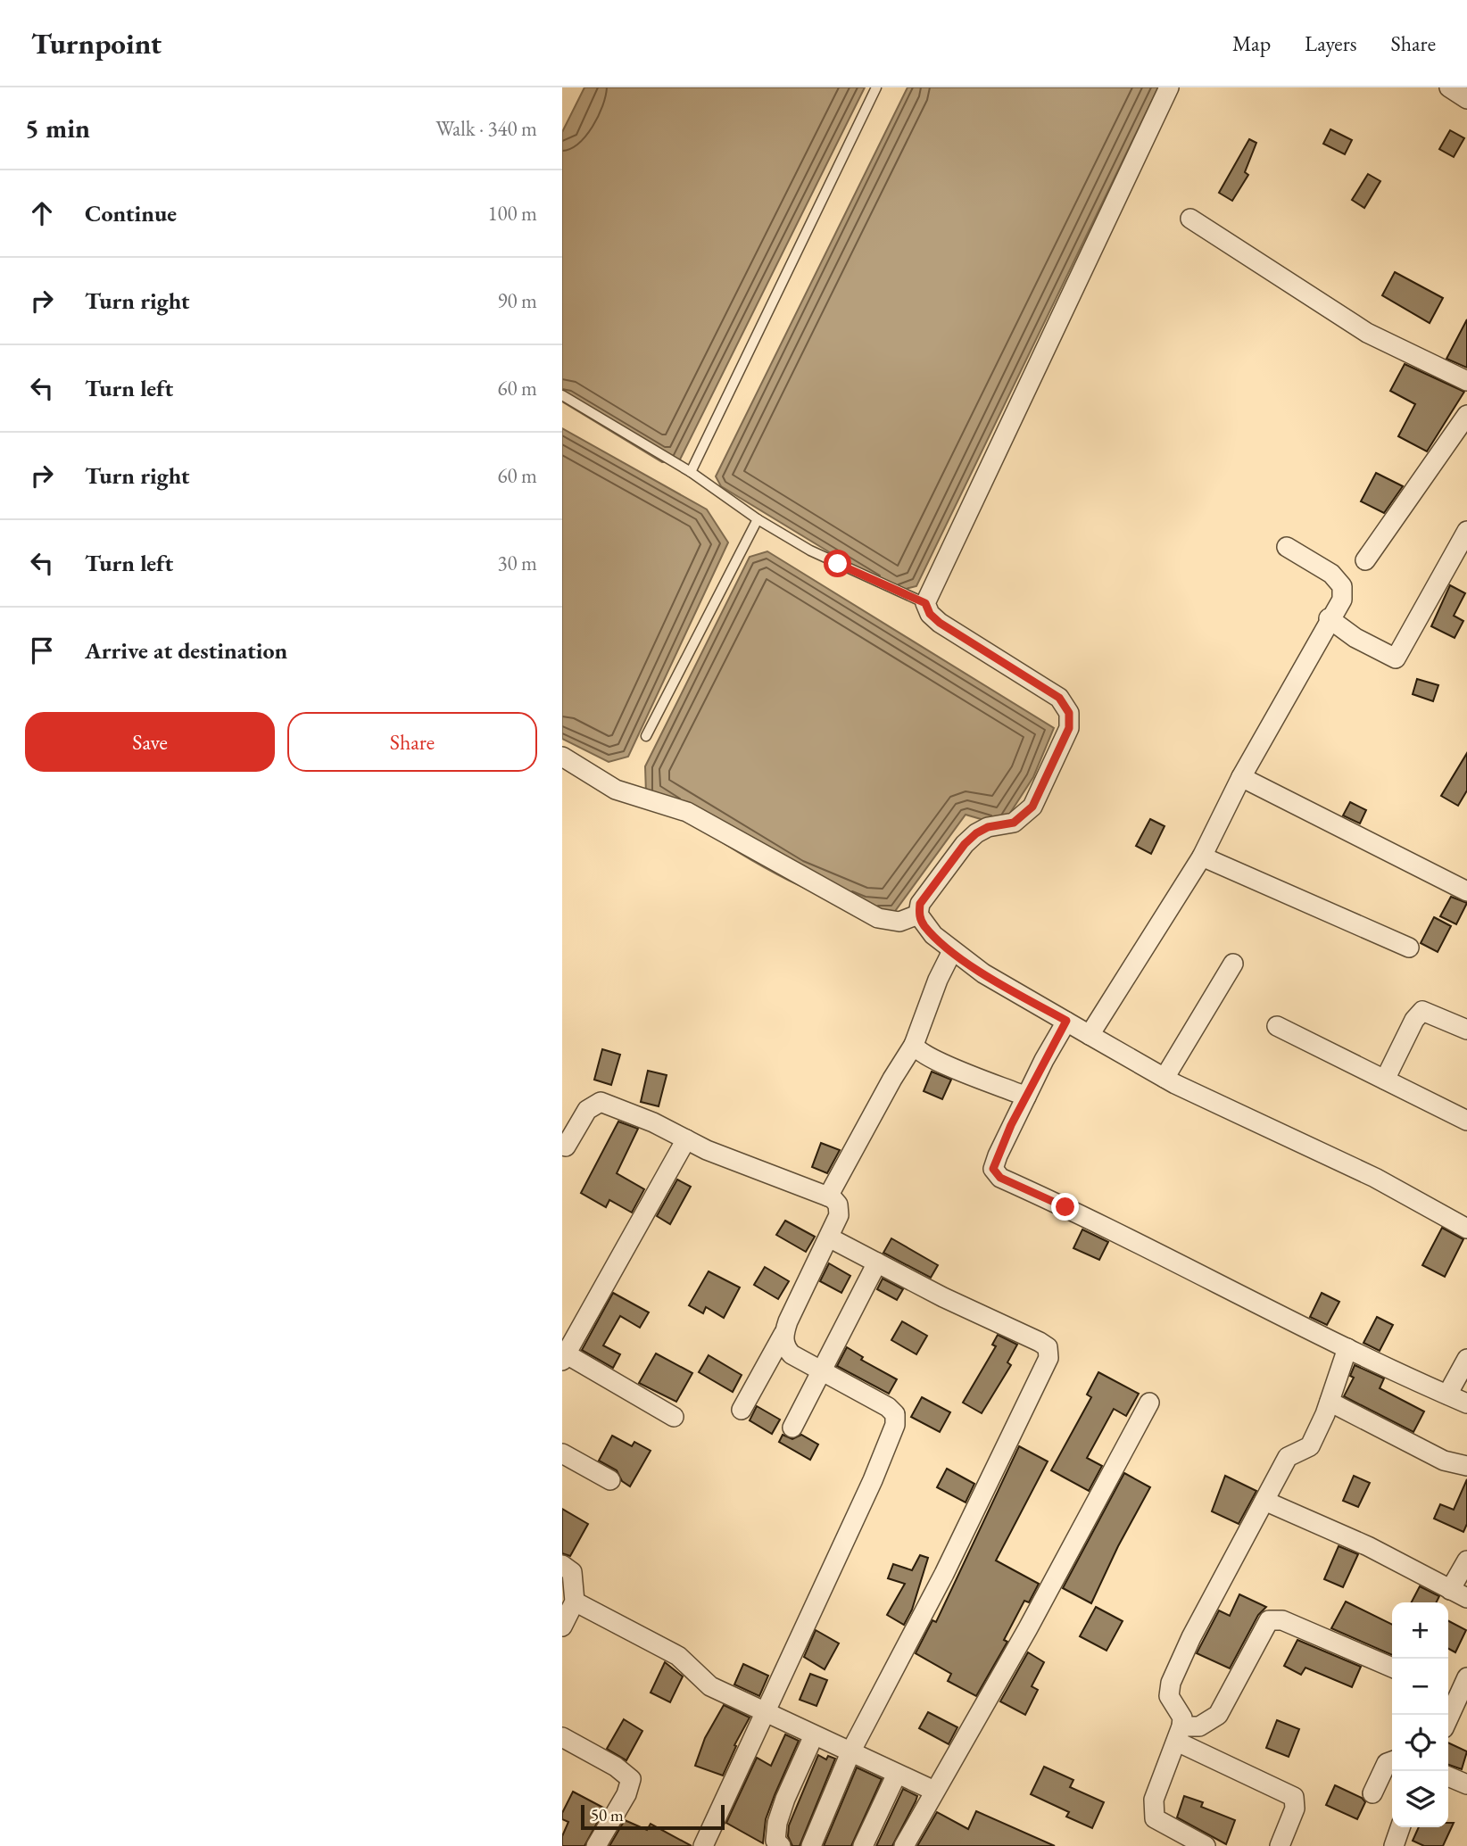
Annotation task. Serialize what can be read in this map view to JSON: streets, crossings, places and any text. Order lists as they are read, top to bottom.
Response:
{
  "scale_bar": "50 m",
  "page": {
    "header": "Turnpoint",
    "nav": ["Map", "Layers", "Share"],
    "heading": ["5 min", "Walk · 340 m"],
    "list": [
      ["Continue", "100 m"],
      ["Turn right", "90 m"],
      ["Turn left", "60 m"],
      ["Turn right", "60 m"],
      ["Turn left", "30 m"],
      "Arrive at destination"
    ],
    "buttons": ["Save", "Share"],
    "map_buttons": ["+", "−"],
    "scale": "50 m"
  }
}
